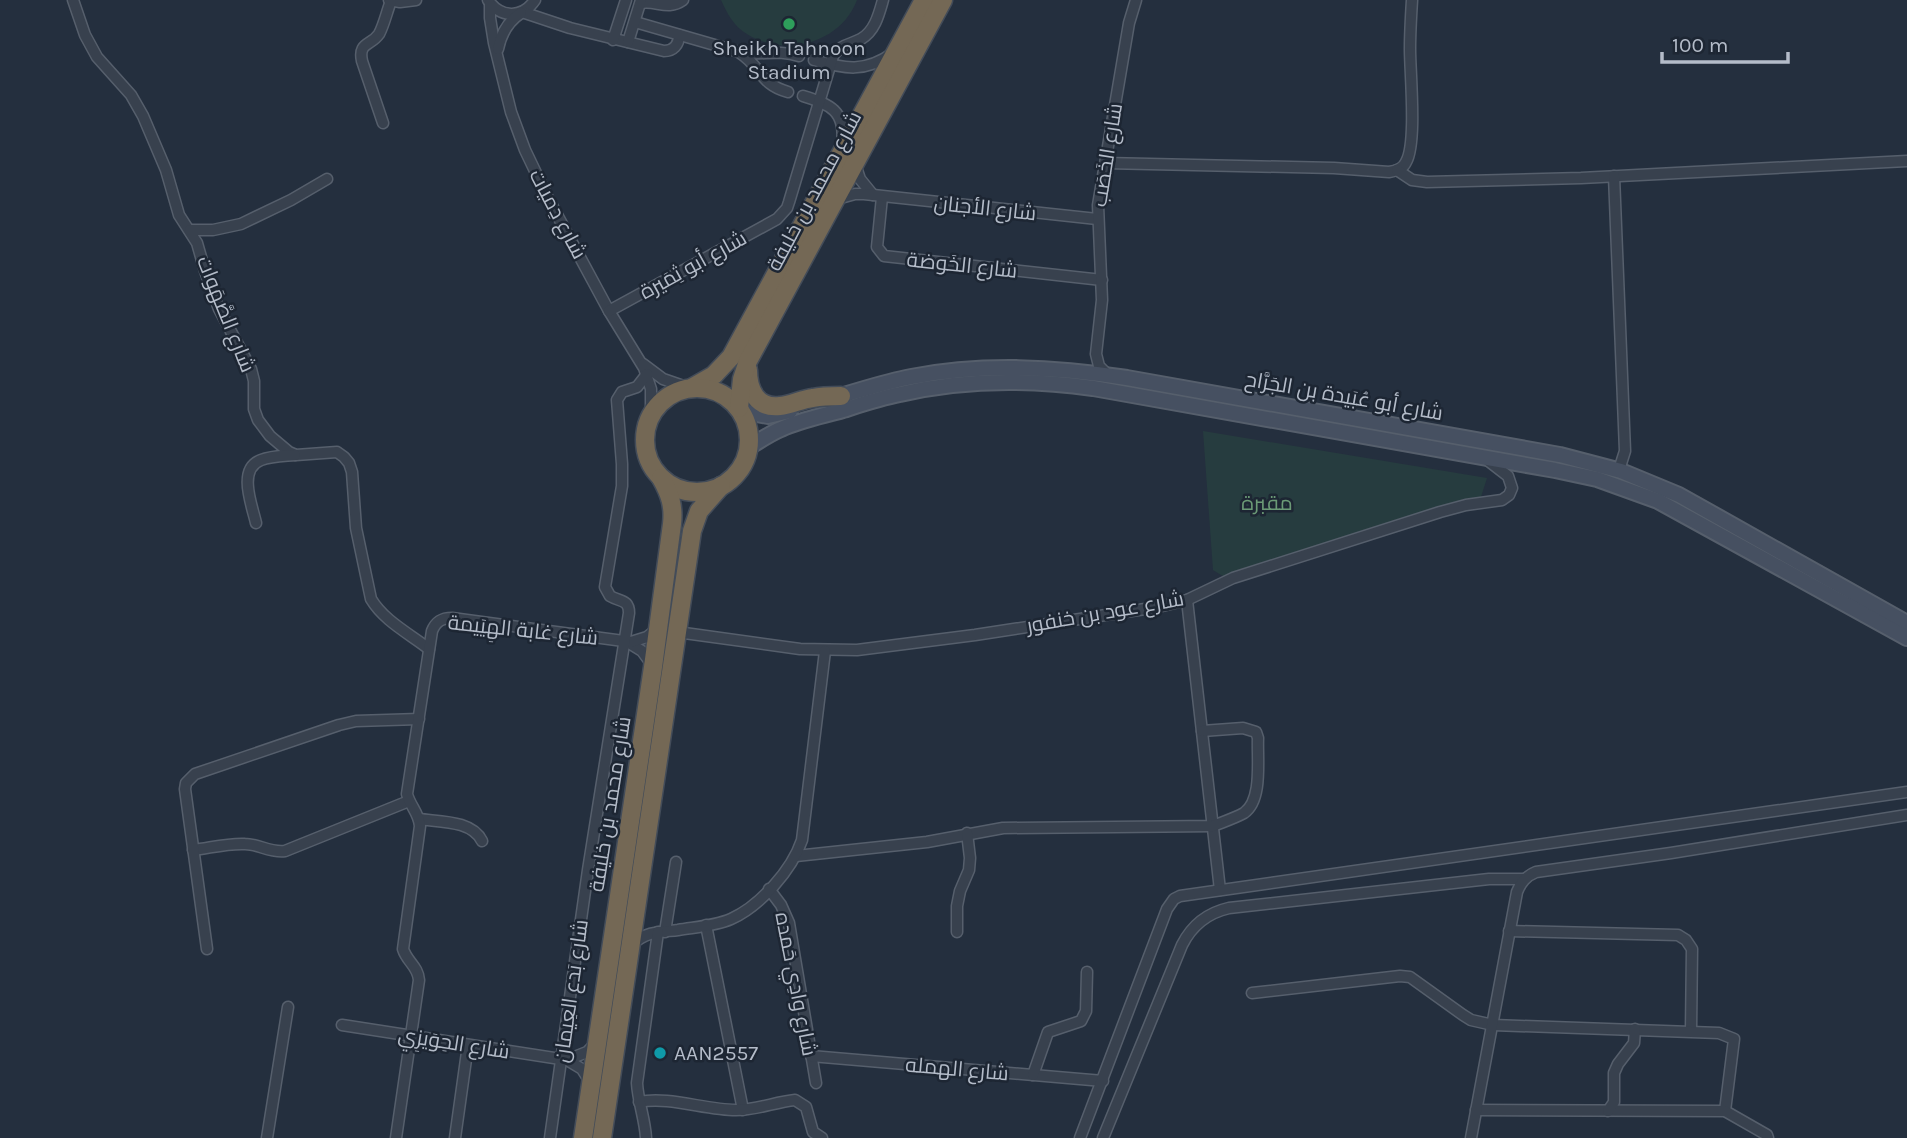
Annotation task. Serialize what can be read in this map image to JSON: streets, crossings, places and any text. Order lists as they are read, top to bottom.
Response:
{
  "streets": {
    "highway": ["شارع محمد بن خليفة"],
    "main road": ["شارع أبو عُبَيدة بن الجَرَّاح"],
    "street": [
      "شارع الخَصَب",
      "شارع الأجنان",
      "شارع دِميات",
      "شارع أبو ثِمَيرة",
      "شارع الخَوضة",
      "شارع الصَّهَوات",
      "شارع عود بن خنفور",
      "شارع غابة الهِيَيمة",
      "شارع وادِي حَمده",
      "شارع بَدع العِيمان",
      "شارع الحِوَيزِي",
      "شارع الهمله"
    ]
  },
  "crossings": [
    ["شارع الخَصَب", "شارع الأجنان"],
    ["شارع الخَصَب", "شارع الخَوضة"],
    ["شارع محمد بن خليفة", "شارع الأجنان"],
    ["شارع محمد بن خليفة", "شارع دِميات"],
    ["شارع محمد بن خليفة", "شارع أبو عُبَيدة بن الجَرَّاح"],
    ["شارع محمد بن خليفة", "شارع عود بن خنفور"],
    ["شارع محمد بن خليفة", "شارع غابة الهِيَيمة"],
    ["شارع الأجنان", "شارع الخَوضة"],
    ["شارع دِميات", "شارع أبو ثِمَيرة"],
    ["شارع دِميات", "شارع أبو عُبَيدة بن الجَرَّاح"],
    ["شارع دِميات", "شارع بَدع العِيمان"],
    ["شارع أبو عُبَيدة بن الجَرَّاح", "شارع عود بن خنفور"],
    ["شارع غابة الهِيَيمة", "شارع بَدع العِيمان"],
    ["شارع وادِي حَمده", "شارع الهمله"],
    ["شارع بَدع العِيمان", "شارع الحِوَيزِي"]
  ],
  "parks": ["مقبرة"],
  "places": ["Sheikh Tahnoon Stadium", "AAN2557"],
  "scale_bar": "100 m"
}
